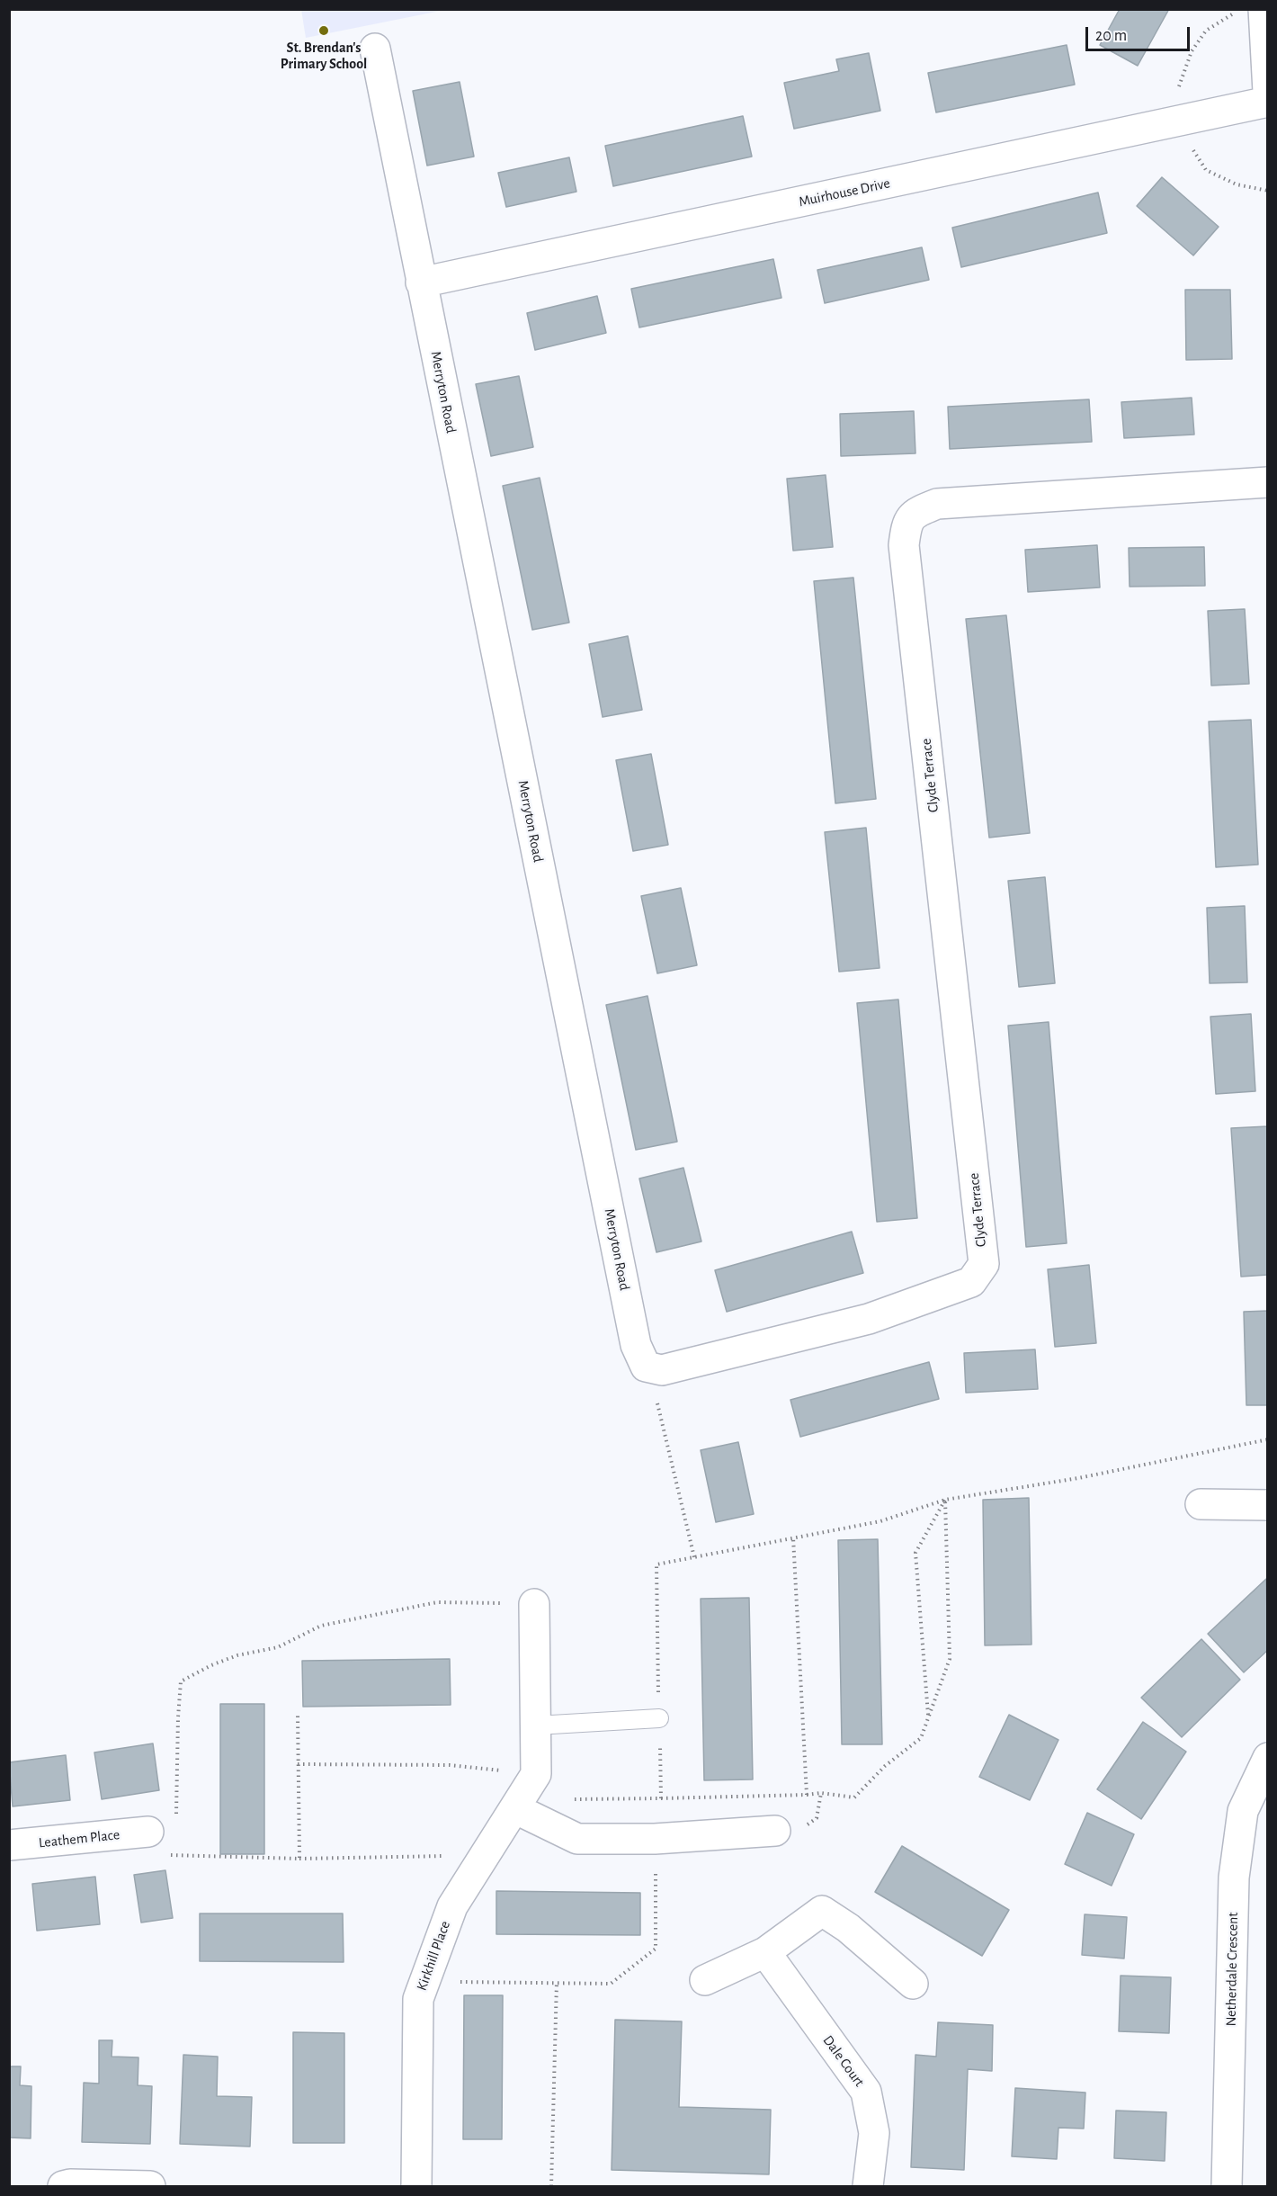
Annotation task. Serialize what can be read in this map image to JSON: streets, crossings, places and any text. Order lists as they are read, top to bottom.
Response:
{
  "streets": {
    "street": [
      "Muirhouse Drive",
      "Merryton Road",
      "Clyde Terrace",
      "Leathem Place",
      "Kirkhill Place",
      "Netherdale Crescent",
      "Dale Court"
    ]
  },
  "crossings": [
    ["Muirhouse Drive", "Merryton Road"],
    ["Merryton Road", "Clyde Terrace"]
  ],
  "places": ["St. Brendan's Primary School"],
  "scale_bar": "20 m"
}
